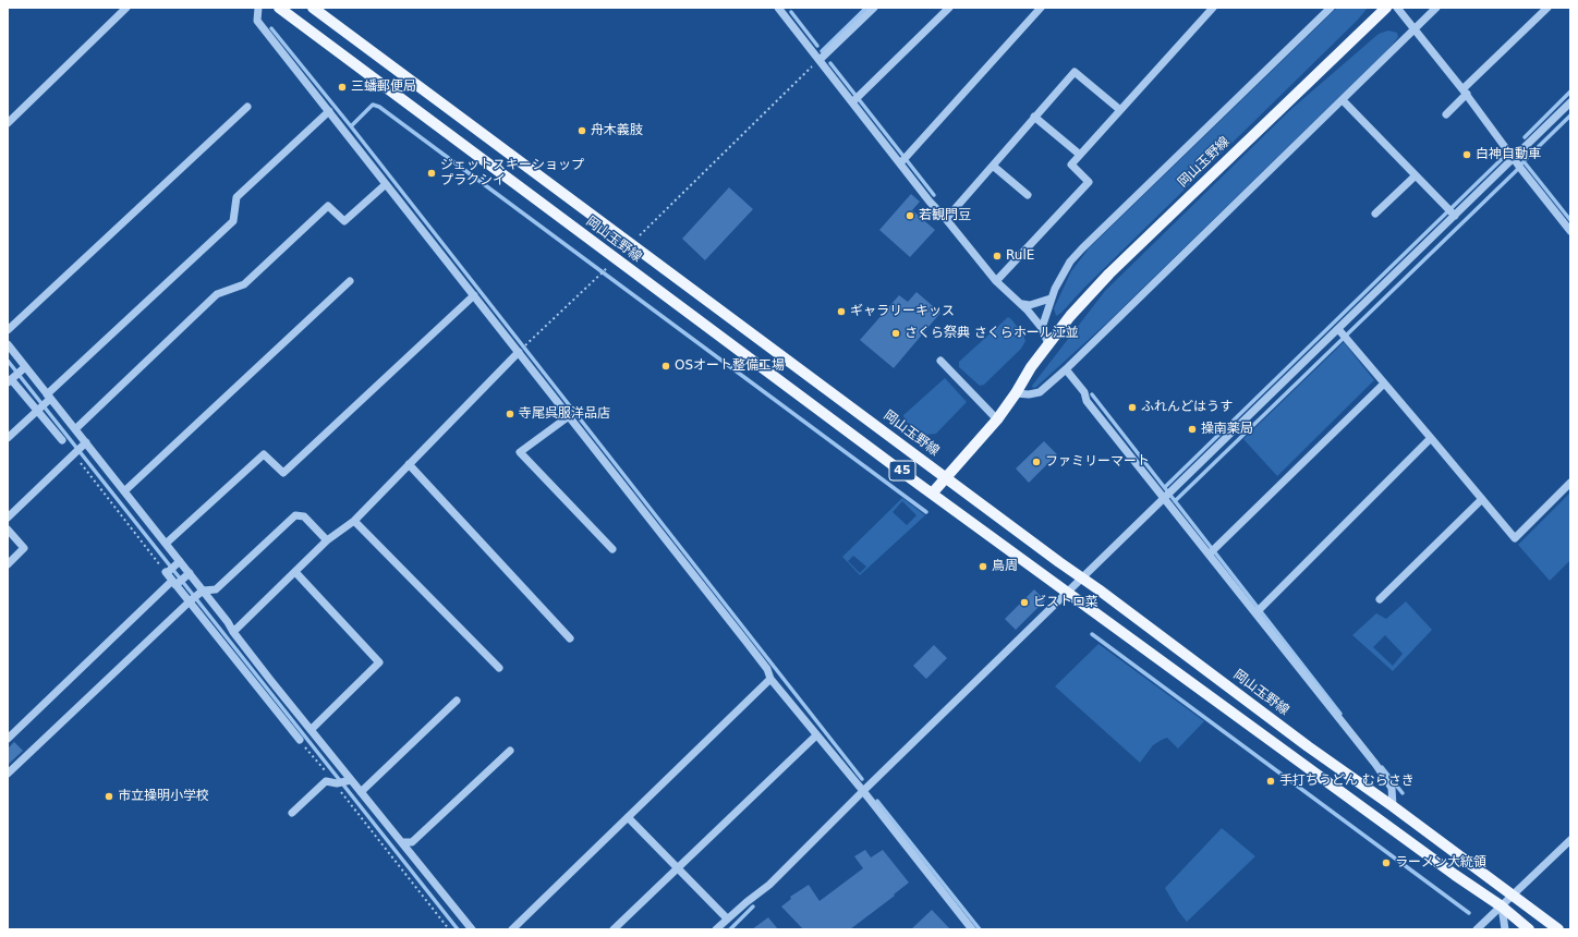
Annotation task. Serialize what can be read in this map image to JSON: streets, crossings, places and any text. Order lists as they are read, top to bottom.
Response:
{
  "streets": {
    "main road": ["岡山玉野線", "45"]
  },
  "places": [
    "三蟠郵便局",
    "舟木義肢",
    "白神自動車",
    "ジェットスキーショップ プラクシイ",
    "若観門豆",
    "RulE",
    "ギャラリーキッス",
    "さくら祭典 さくらホール江並",
    "OSオート整備工場",
    "ふれんどはうす",
    "寺尾呉服洋品店",
    "操南薬局",
    "ファミリーマート",
    "鳥周",
    "ビストロ菜",
    "手打ちうどん むらさき",
    "市立操明小学校",
    "ラーメン大統領"
  ]
}
